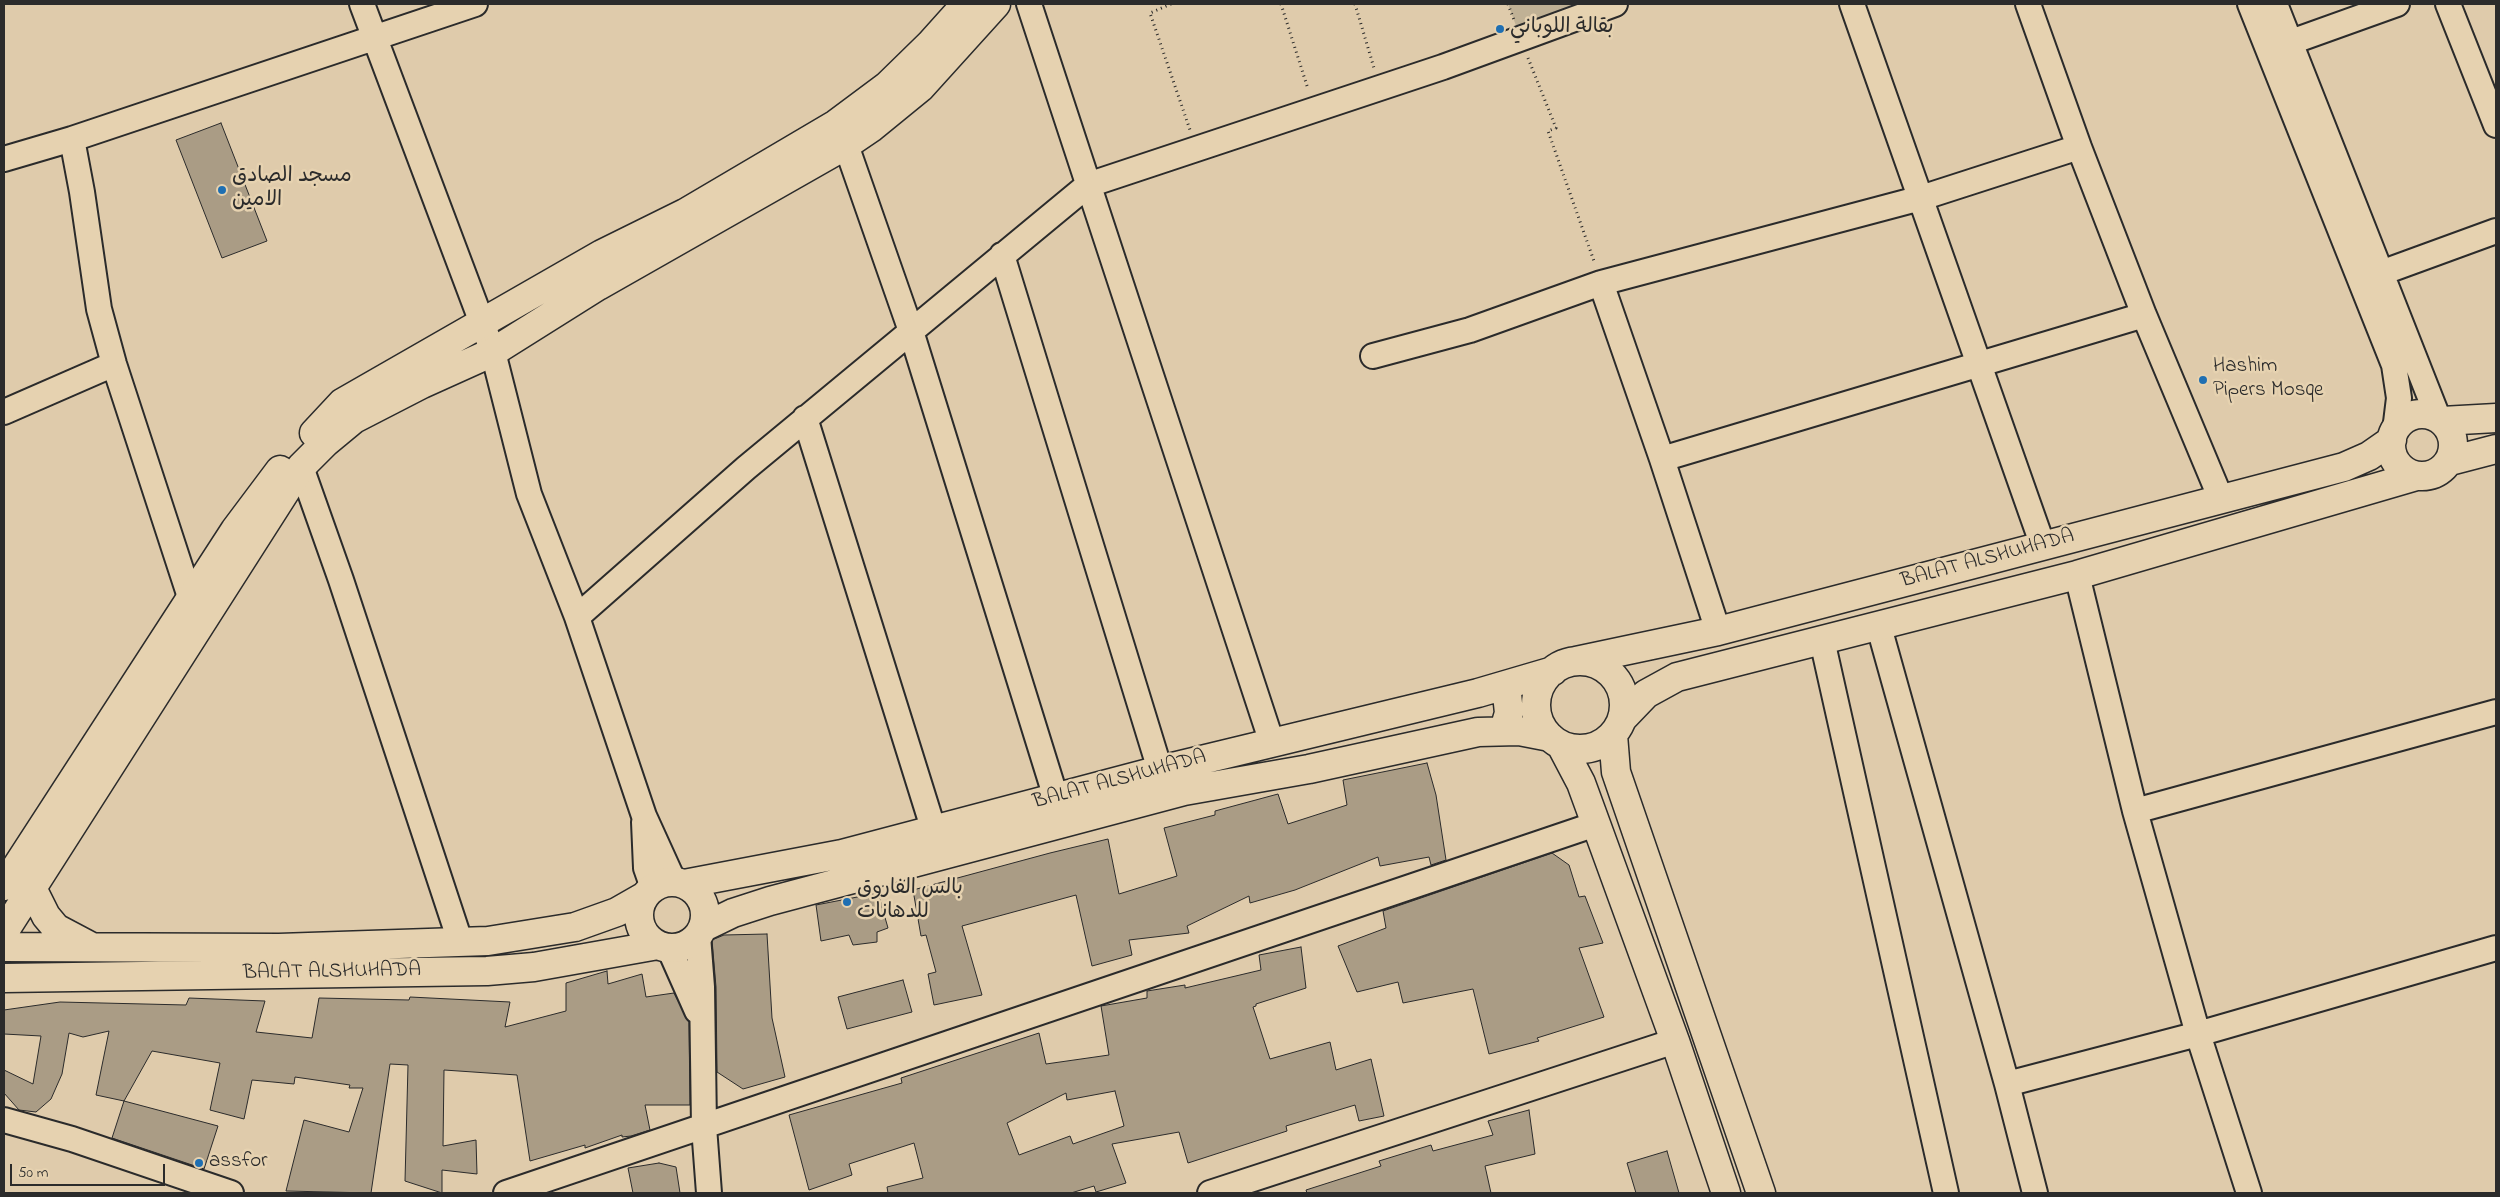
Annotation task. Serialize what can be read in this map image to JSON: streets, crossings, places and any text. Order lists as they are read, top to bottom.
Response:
{
  "streets": {
    "main road": ["BALAT ALSHUHADA"]
  },
  "places": [
    "بقالة اللوباني",
    "مسجد الصادق الامين",
    "Hashim Pipers Mosqe",
    "بالس الفاروق للدهانات",
    "assfor"
  ],
  "scale_bar": "50 m"
}
